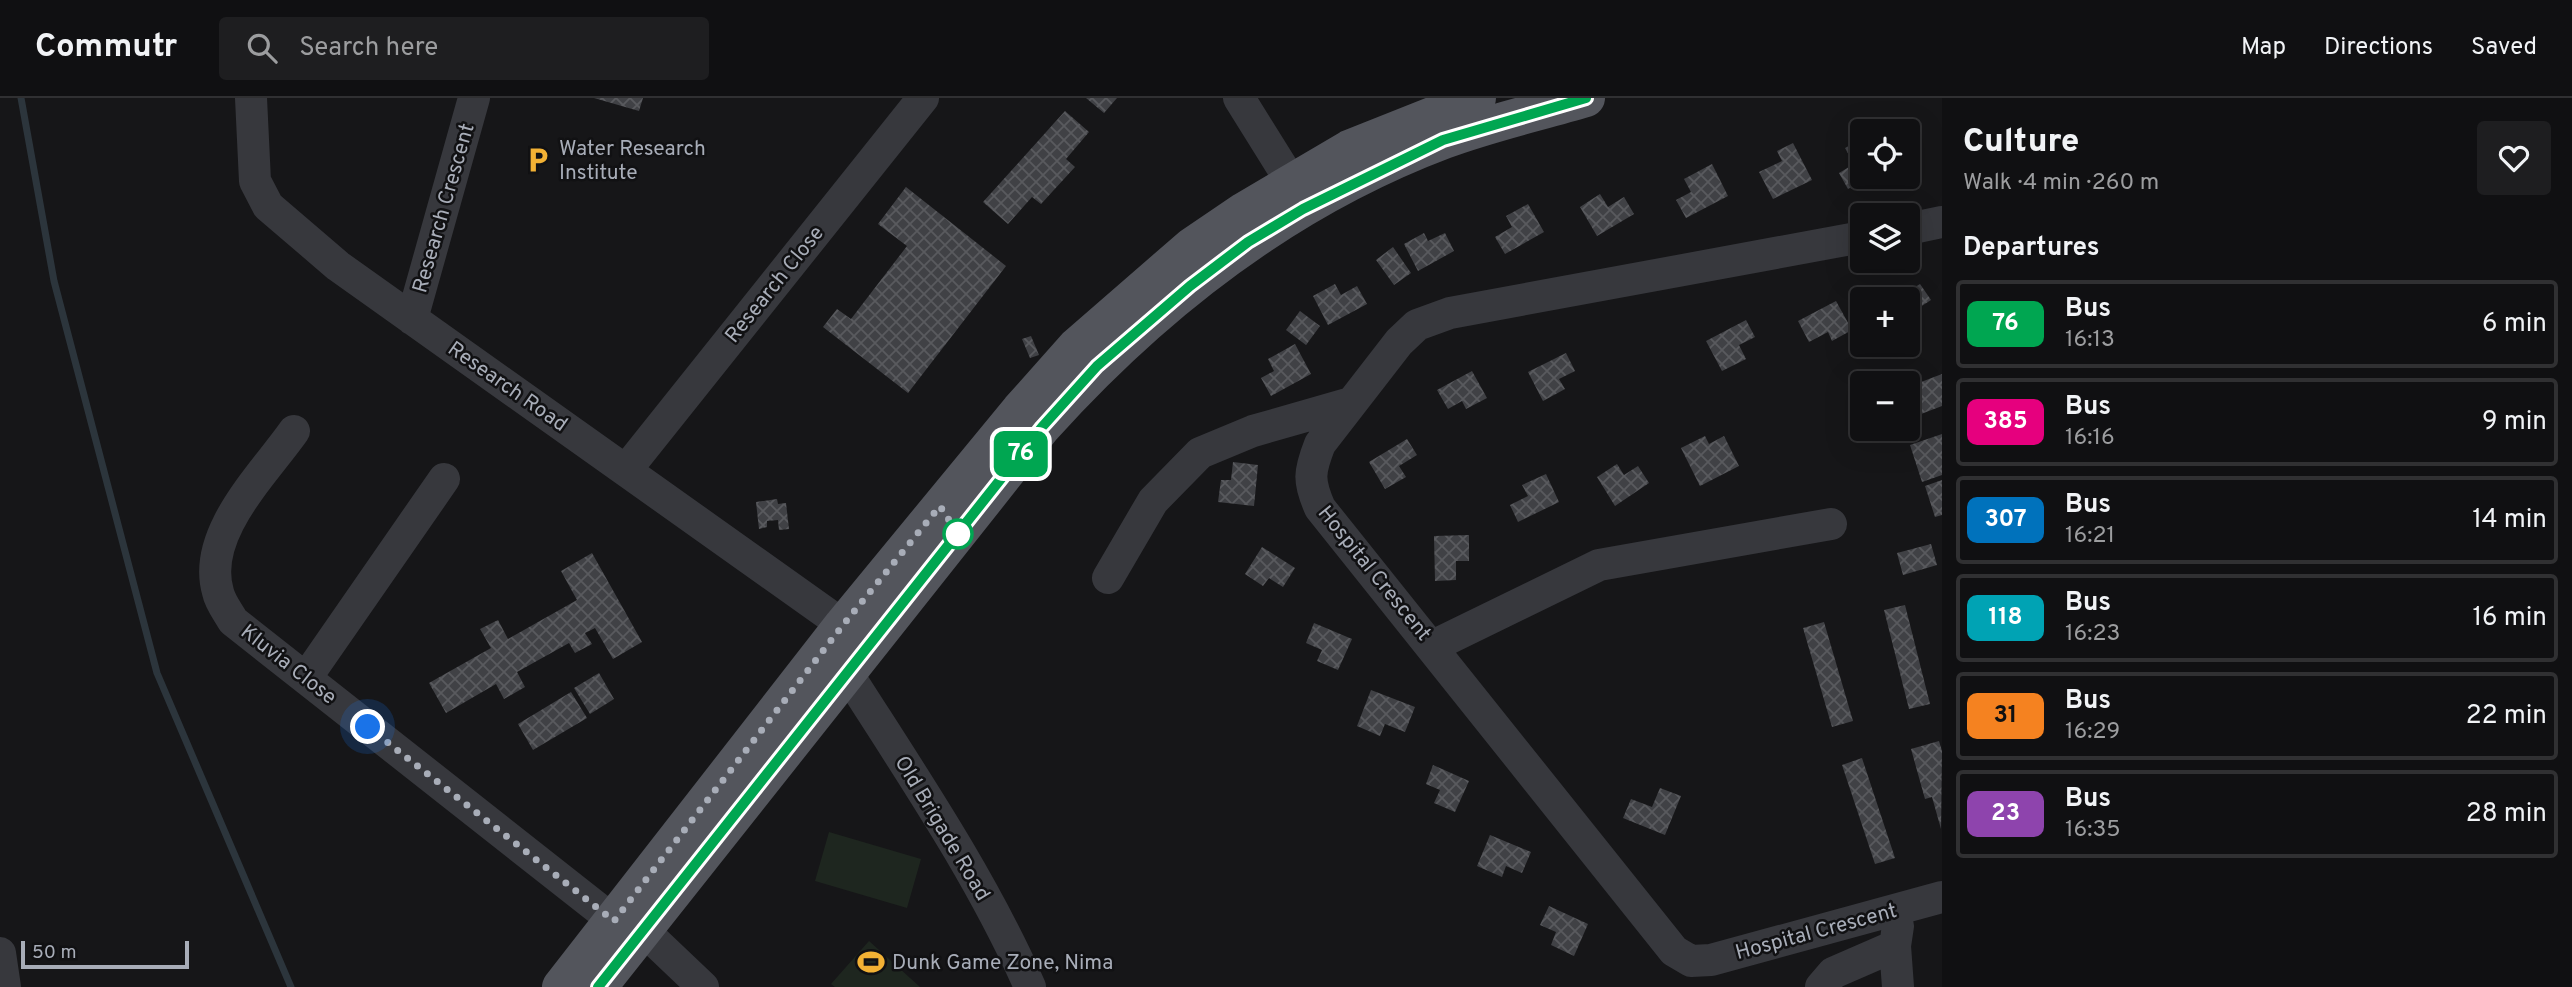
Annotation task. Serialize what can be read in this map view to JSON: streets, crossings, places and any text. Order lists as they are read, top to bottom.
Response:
{
  "streets": {
    "street": [
      "Research Crescent",
      "Research Close",
      "Research Road",
      "Hospital Crescent",
      "Kluvia Close",
      "Old Brigade Road"
    ]
  },
  "crossings": [
    ["Research Crescent", "Research Road"],
    ["Research Close", "Research Road"]
  ],
  "places": {
    "parking": ["Water Research Institute"],
    "sports": ["Dunk Game Zone, Nima"]
  },
  "lines": ["bus line 76"],
  "scale_bar": "50 m",
  "page": {
    "header": "Commutr",
    "search": "Search here",
    "nav": ["Map", "Directions", "Saved"],
    "on_map": "76",
    "heading": [
      ["Culture", "Walk · 4 min · 260 m"],
      "Departures"
    ],
    "map_buttons": ["+", "−"],
    "list": [
      {
        "mark": "76",
        "name": "Bus",
        "note": "16:13",
        "value": "6 min"
      },
      {
        "mark": "385",
        "name": "Bus",
        "note": "16:16",
        "value": "9 min"
      },
      {
        "mark": "307",
        "name": "Bus",
        "note": "16:21",
        "value": "14 min"
      },
      {
        "mark": "118",
        "name": "Bus",
        "note": "16:23",
        "value": "16 min"
      },
      {
        "mark": "31",
        "name": "Bus",
        "note": "16:29",
        "value": "22 min"
      },
      {
        "mark": "23",
        "name": "Bus",
        "note": "16:35",
        "value": "28 min"
      }
    ],
    "scale": "50 m"
  }
}
